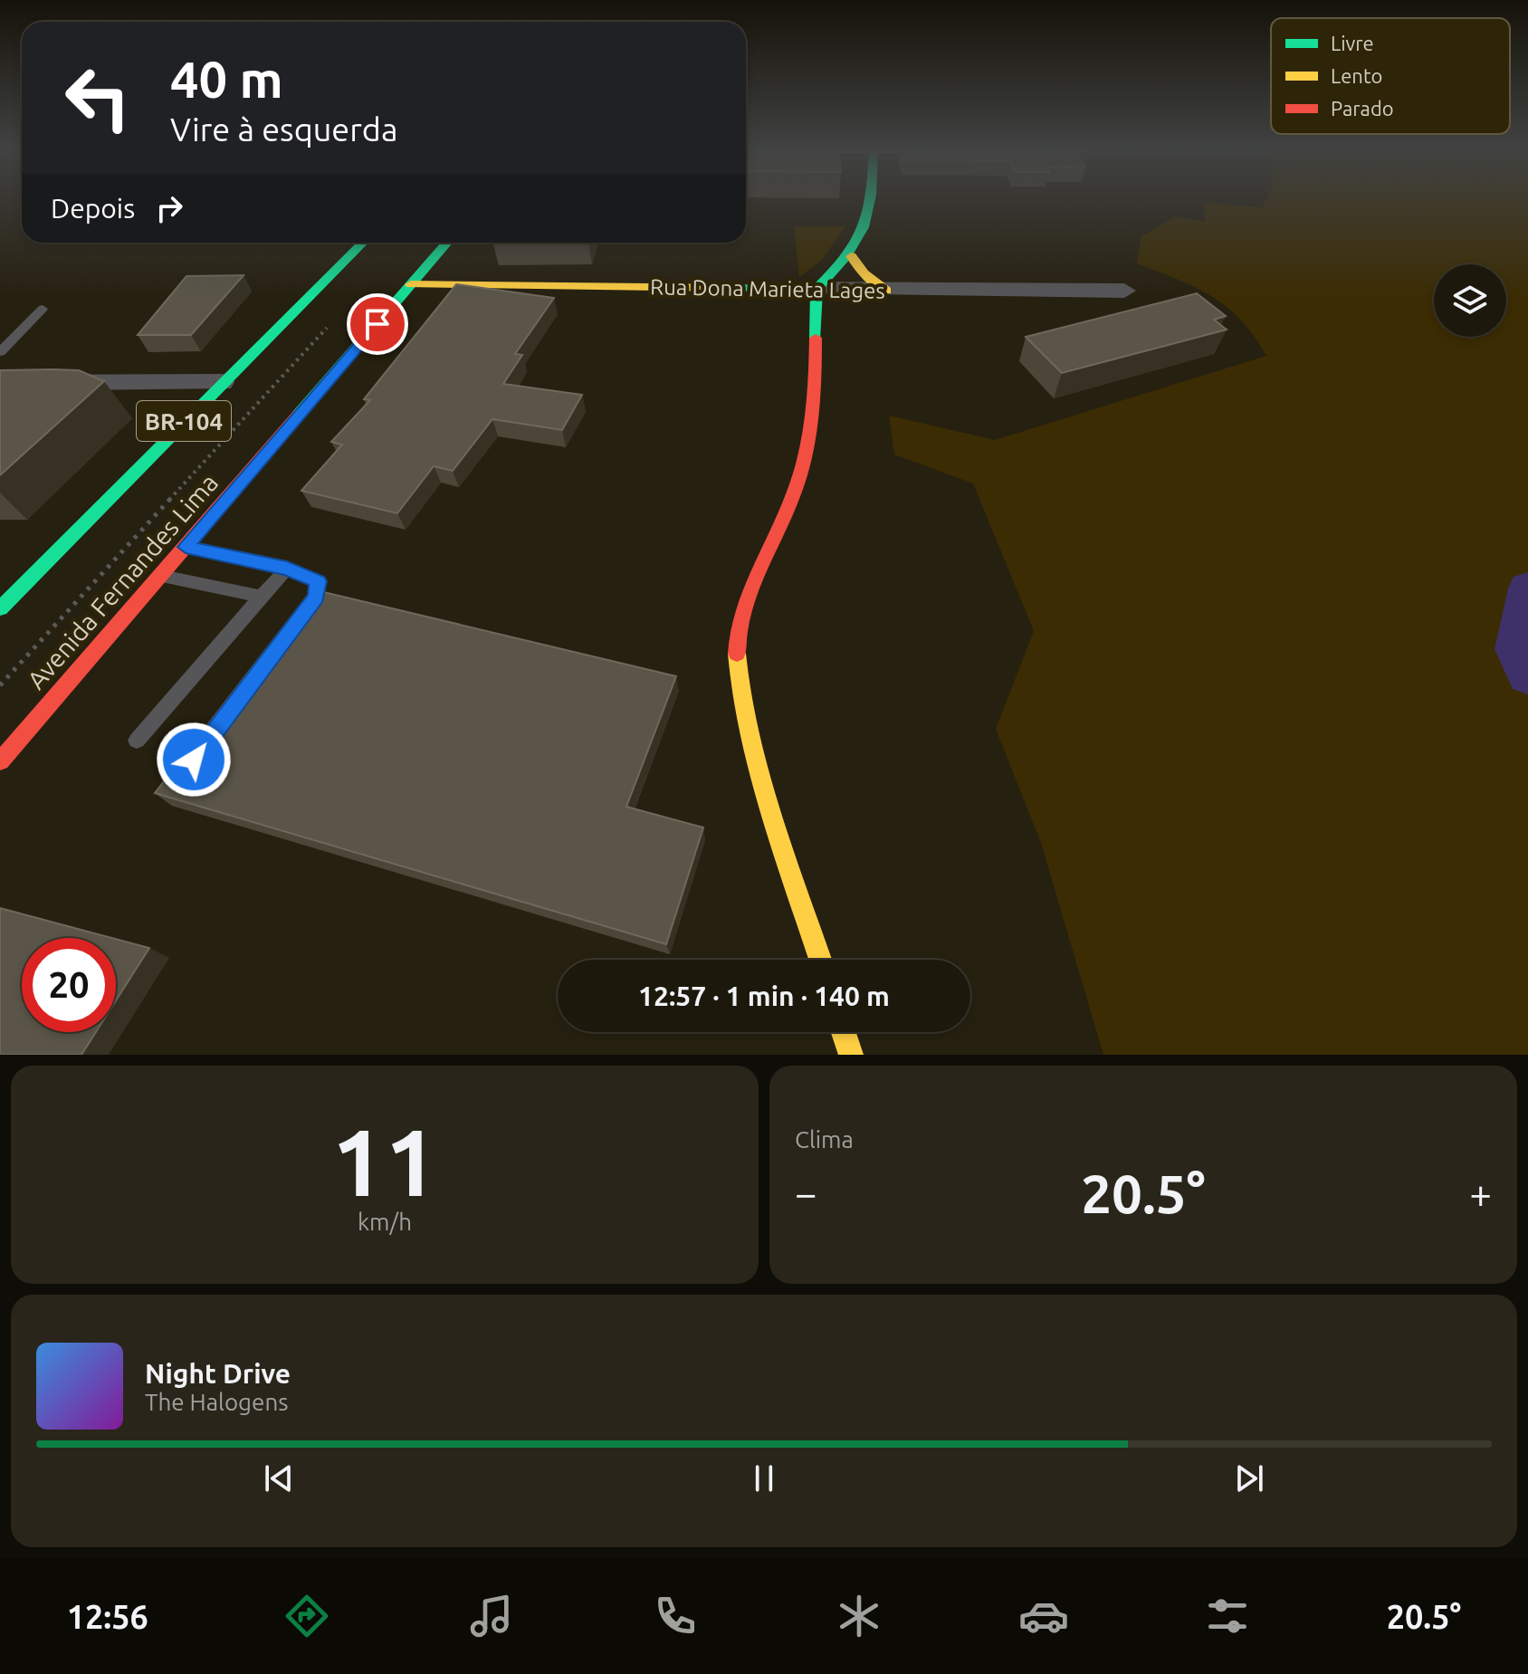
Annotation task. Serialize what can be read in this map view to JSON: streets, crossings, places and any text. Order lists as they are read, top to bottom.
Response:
{
  "streets": {
    "main road": ["Rua Dona Marieta Lages", "BR-104", "Avenida Fernandes Lima"]
  },
  "crossings": [
    ["Rua Dona Marieta Lages", "Avenida Fernandes Lima"]
  ],
  "legend": ["Livre", "Lento", "Parado"],
  "page": {
    "turn": ["40 m", "Vire à esquerda"],
    "then": "Depois",
    "limit": "20",
    "trip": "12:57 · 1 min · 140 m",
    "tile": [
      ["11", "km/h"],
      "Clima"
    ],
    "heat": ["−", "20.5°", "+"],
    "song": ["Night Drive", "The Halogens"],
    "tabs": ["12:56", "20.5°"]
  }
}
